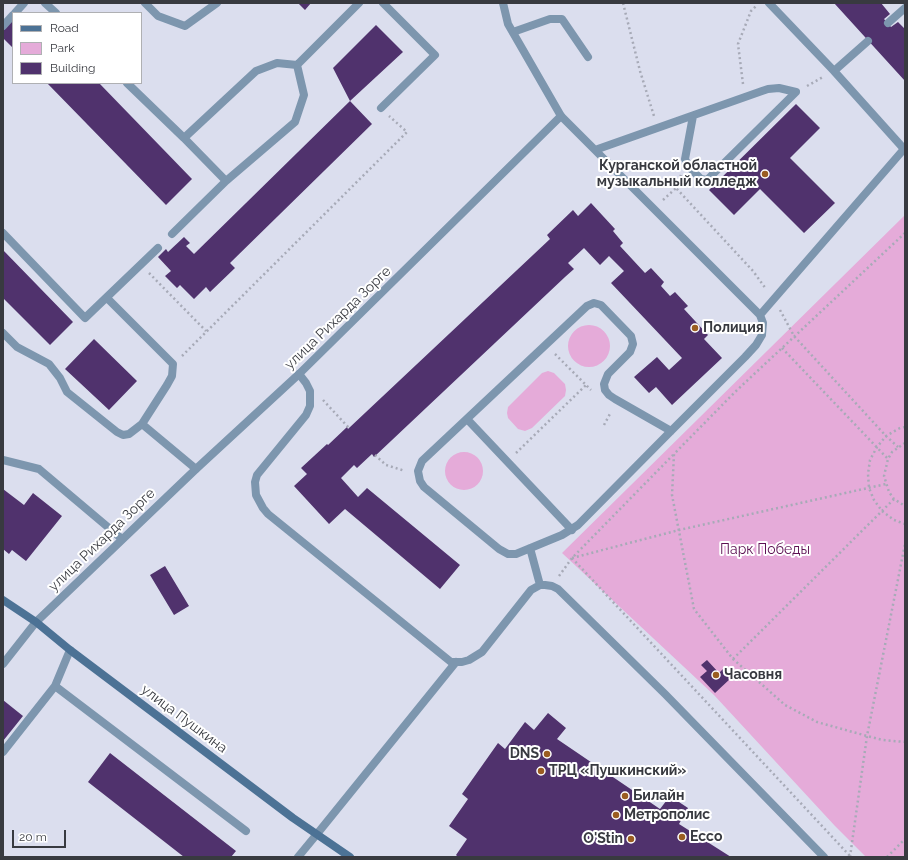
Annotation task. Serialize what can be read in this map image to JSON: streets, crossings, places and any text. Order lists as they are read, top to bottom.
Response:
{
  "streets": {
    "main road": ["улица Пушкина"],
    "street": ["улица Рихарда Зорге"]
  },
  "crossings": [
    ["улица Рихарда Зорге", "улица Пушкина"]
  ],
  "parks": ["Парк Победы"],
  "places": [
    "Курганской областной музыкальный колледж",
    "Полиция",
    "Часовня",
    "DNS",
    "ТРЦ «Пушкинский»",
    "Билайн",
    "Метрополис",
    "Ecco",
    "O'Stin"
  ],
  "legend": ["Road", "Park", "Building"],
  "scale_bar": "20 m"
}
